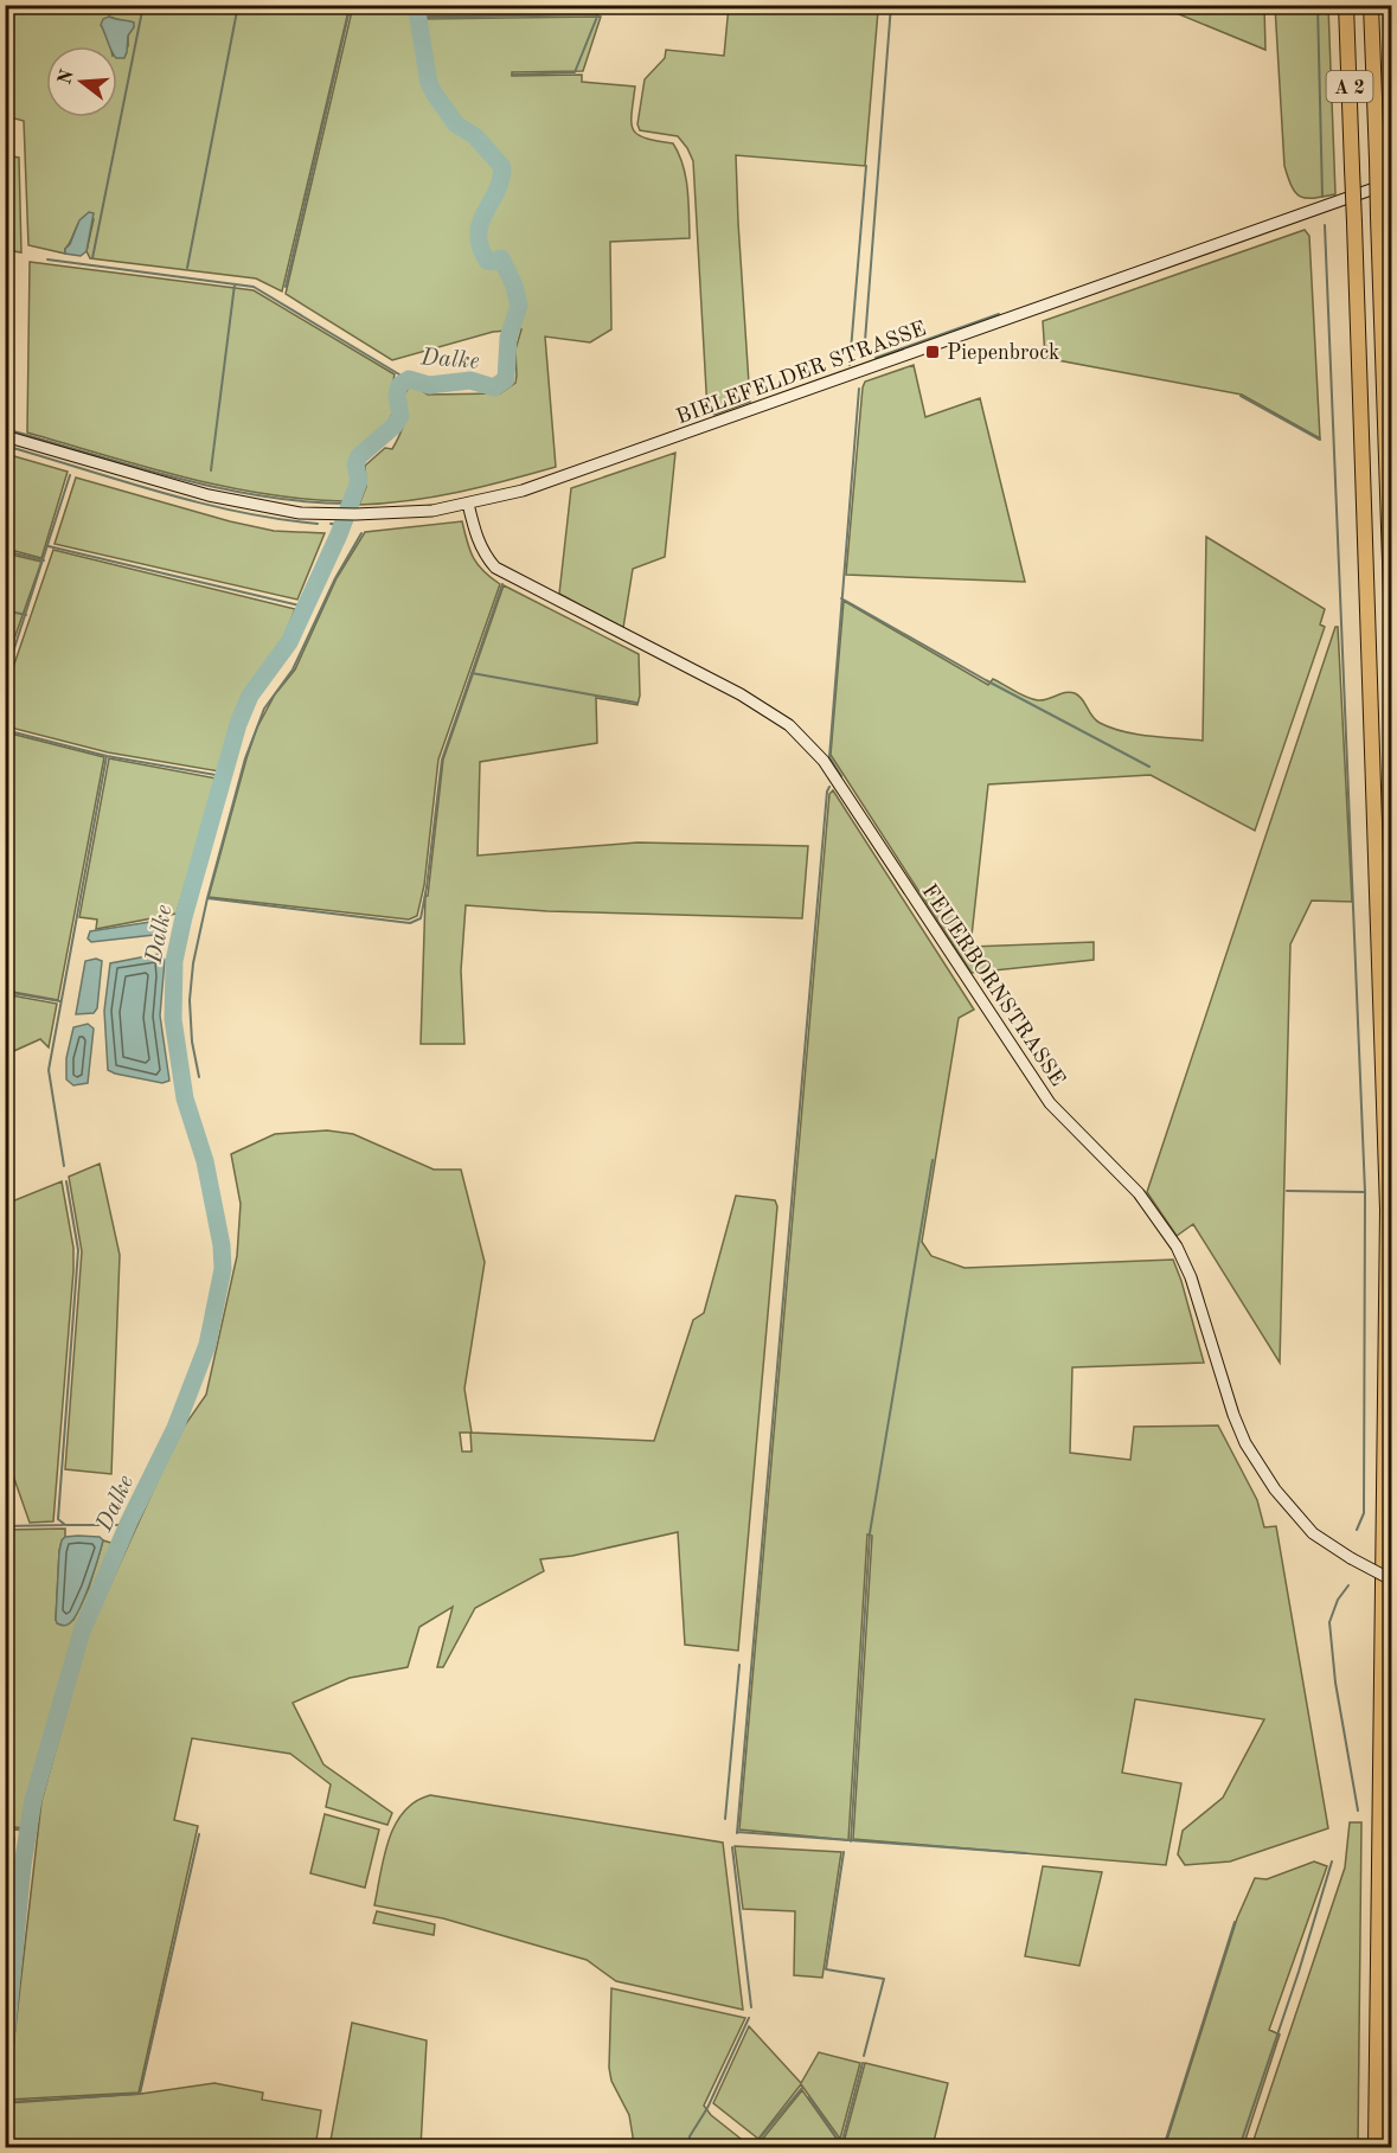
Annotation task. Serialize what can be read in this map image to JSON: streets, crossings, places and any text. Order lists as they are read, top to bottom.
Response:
{
  "streets": {
    "highway": ["A 2"],
    "street": ["BIELEFELDER STRASSE", "FEUERBORNSTRASSE"]
  },
  "crossings": [
    ["BIELEFELDER STRASSE", "FEUERBORNSTRASSE"]
  ],
  "water": ["Dalke"],
  "places": {
    "transit": ["Piepenbrock"]
  },
  "north": "left"
}
